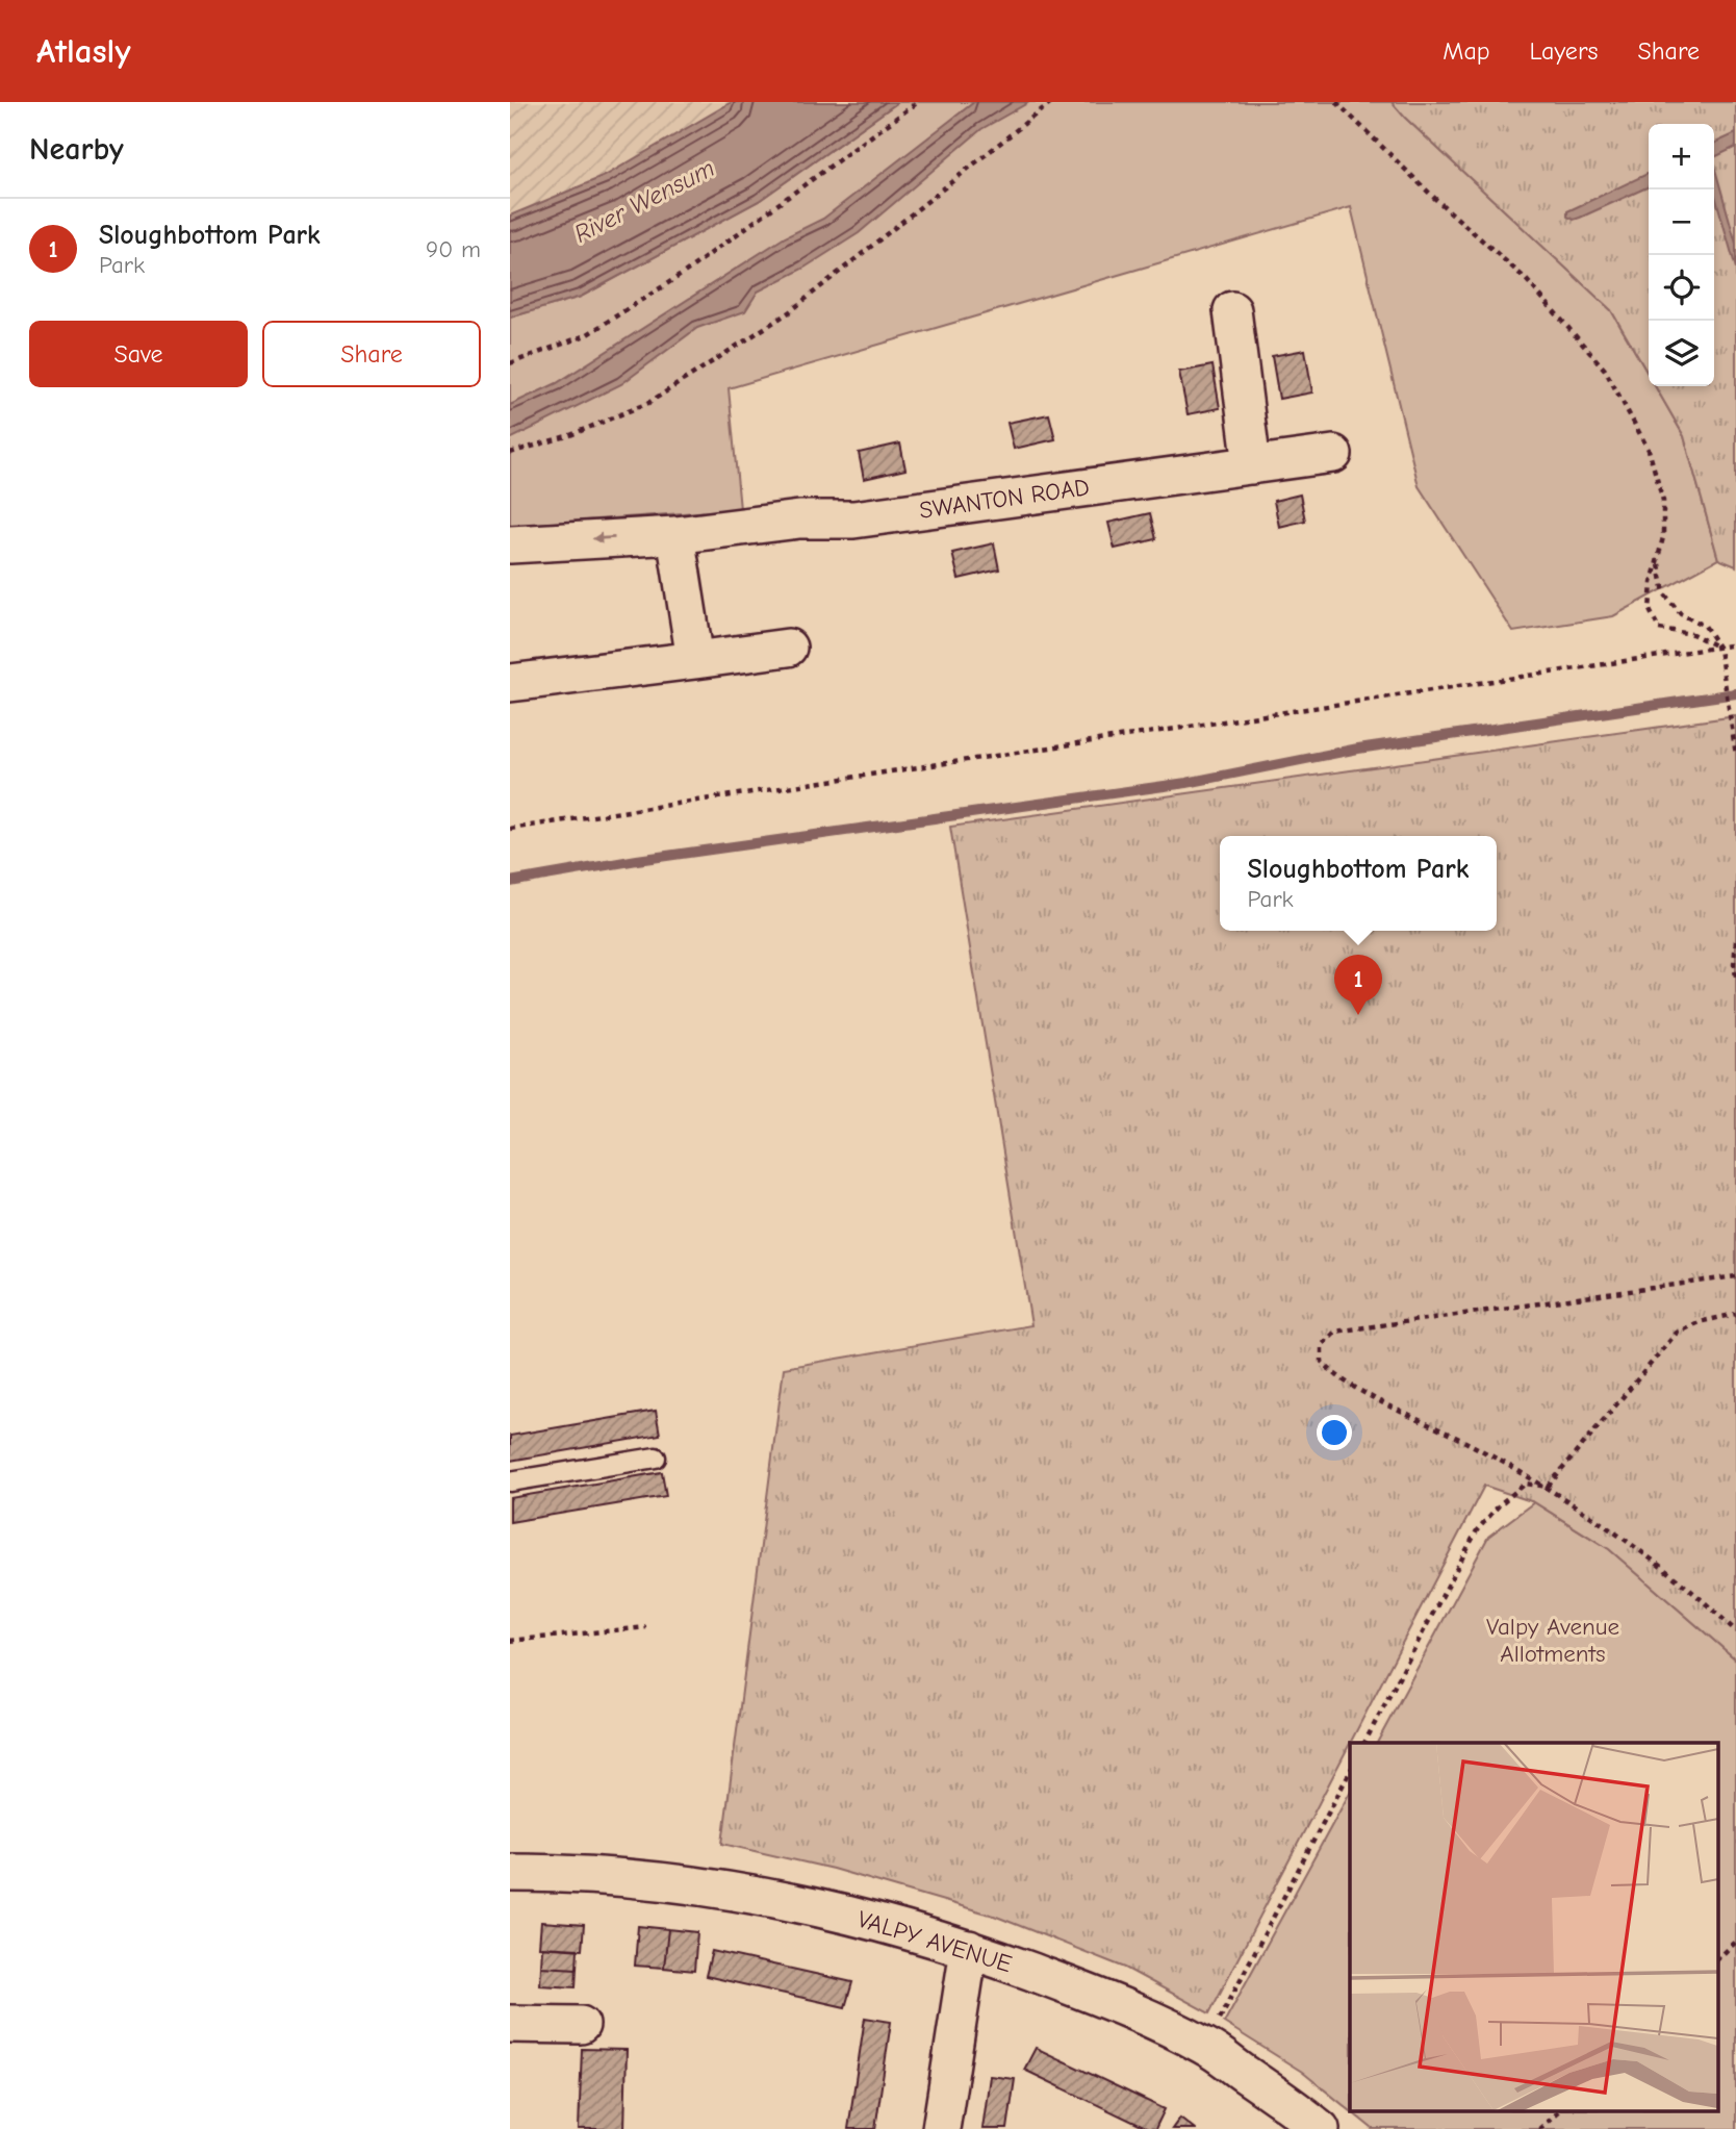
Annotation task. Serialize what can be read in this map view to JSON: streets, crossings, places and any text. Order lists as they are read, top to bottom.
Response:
{
  "streets": {
    "street": ["SWANTON ROAD", "VALPY AVENUE"]
  },
  "water": ["River Wensum"],
  "parks": ["Valpy Avenue Allotments"],
  "page": {
    "header": "Atlasly",
    "nav": ["Map", "Layers", "Share"],
    "heading": "Nearby",
    "map_buttons": ["+", "−"],
    "list": [
      {
        "mark": "1",
        "name": "Sloughbottom Park",
        "note": "Park",
        "value": "90 m"
      }
    ],
    "buttons": ["Save", "Share"],
    "popup": ["Sloughbottom Park", "Park"],
    "pins": "1"
  }
}
